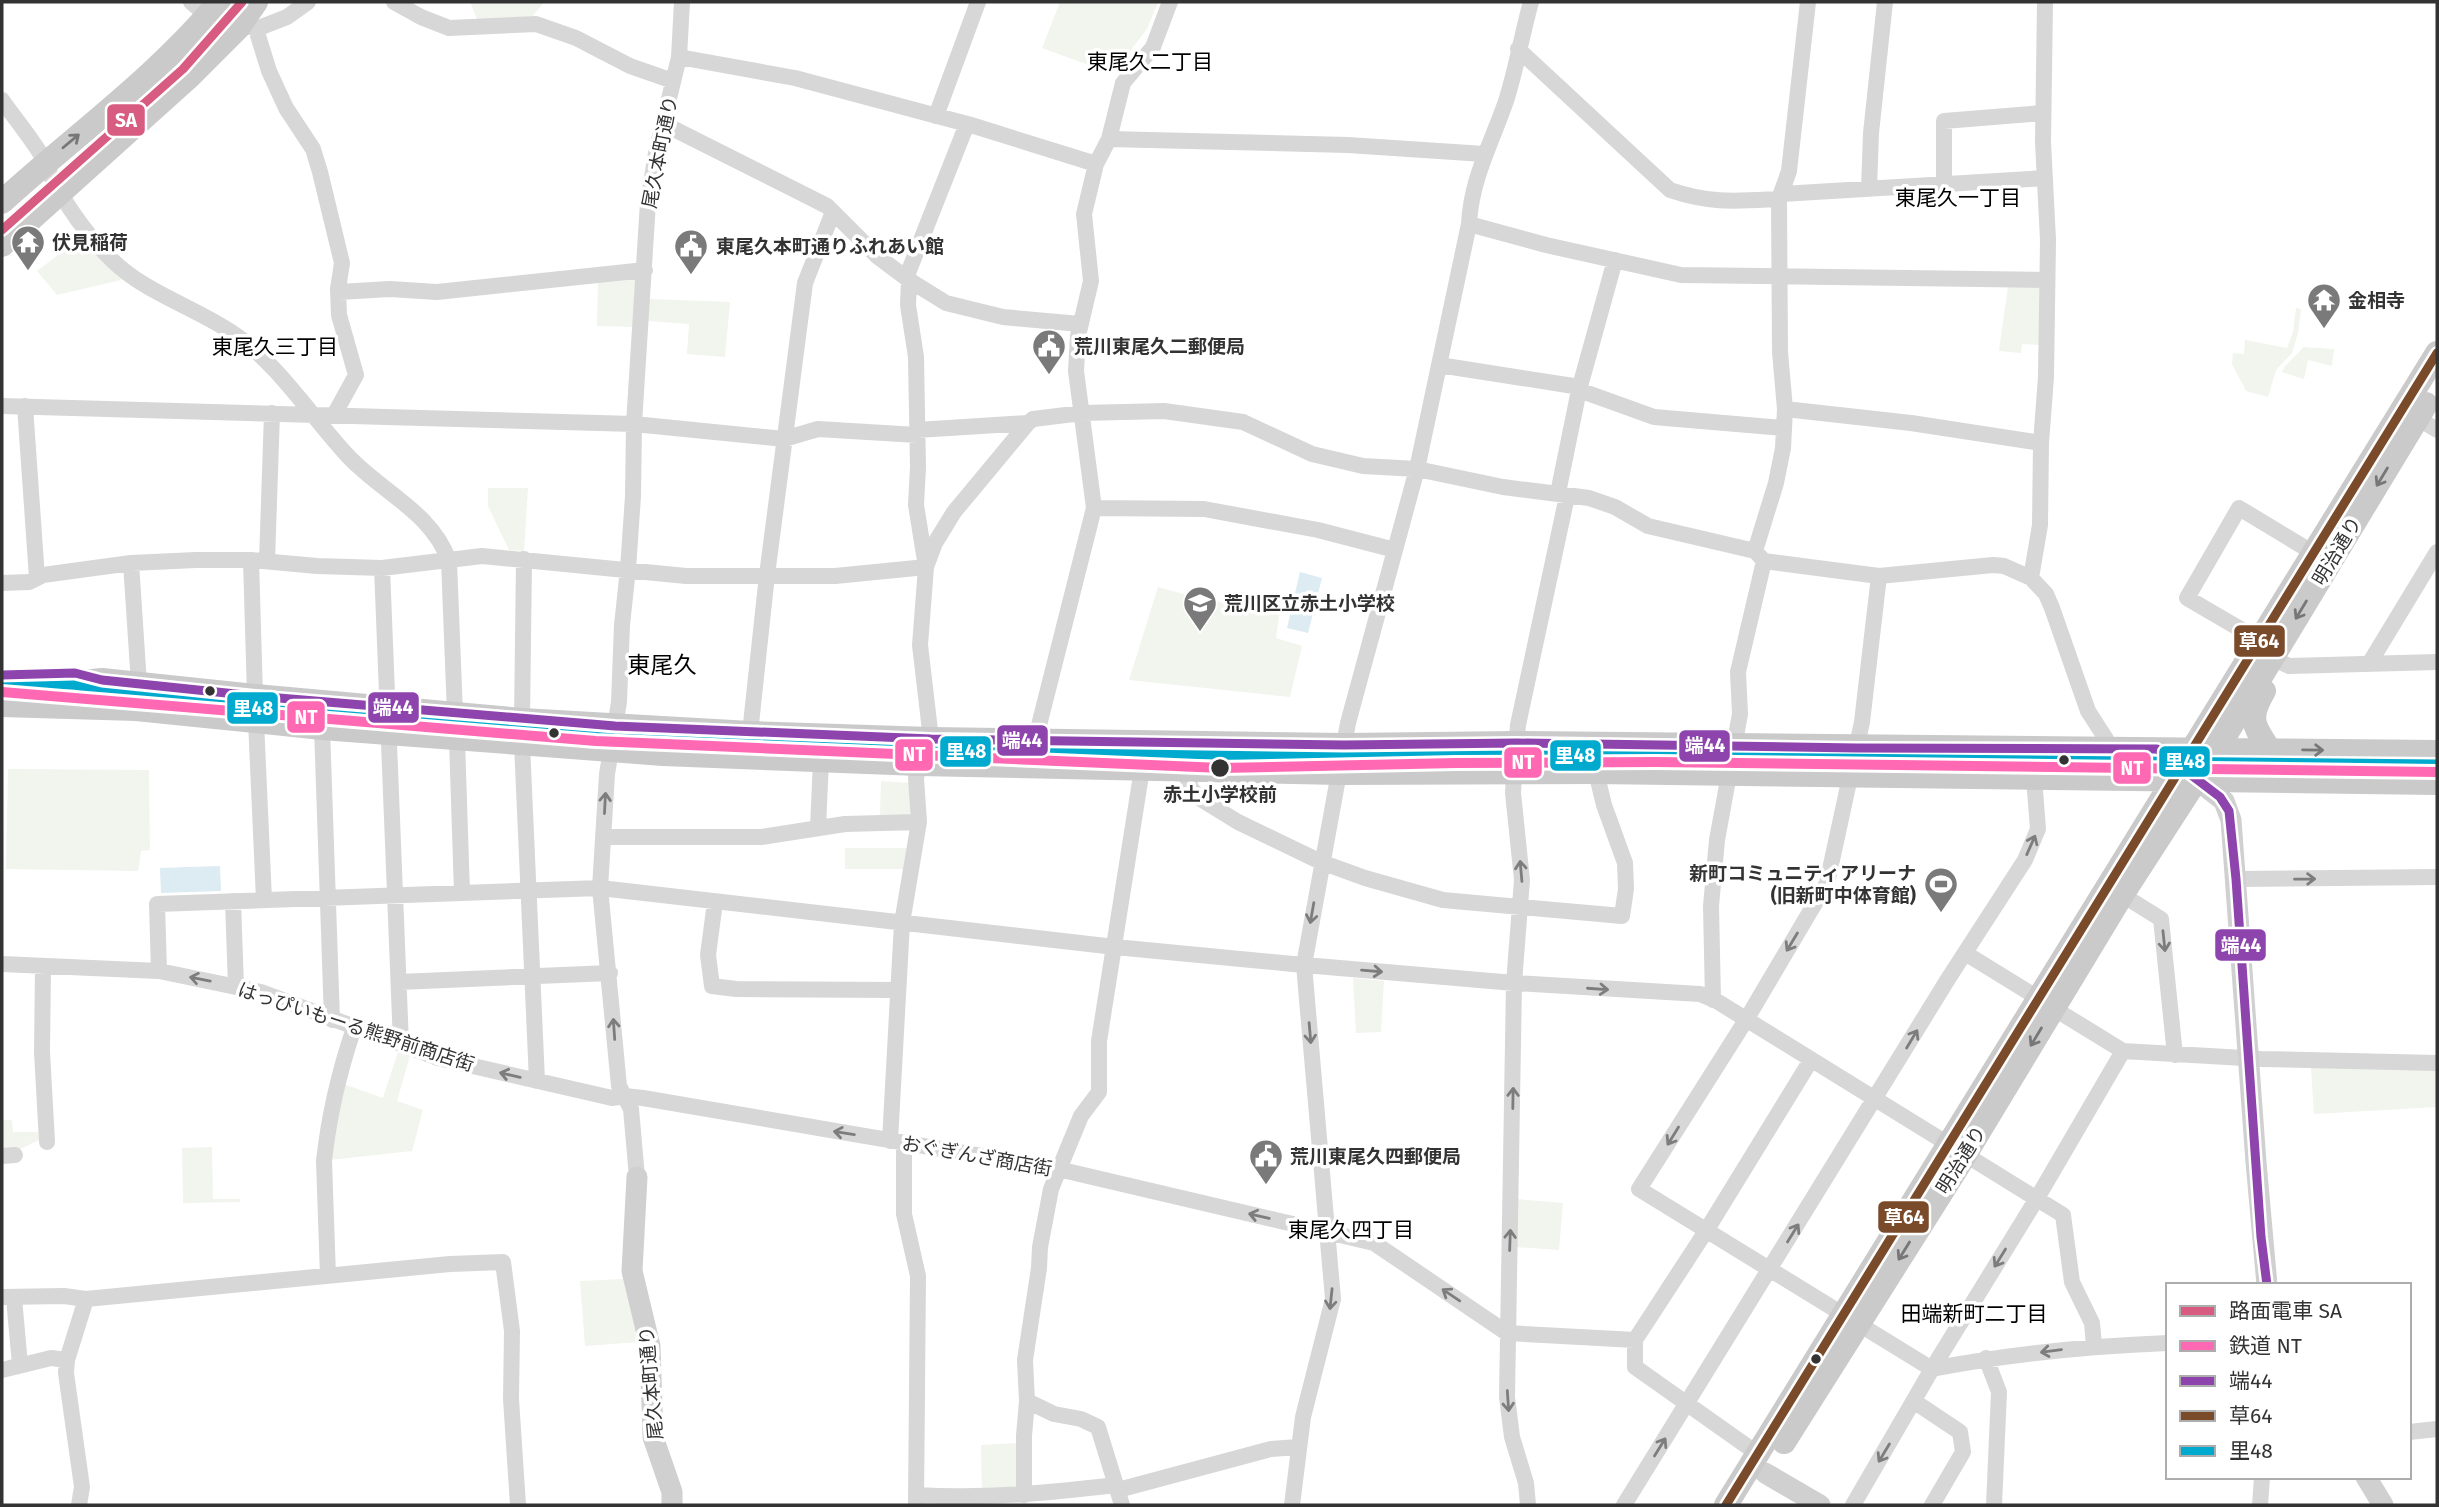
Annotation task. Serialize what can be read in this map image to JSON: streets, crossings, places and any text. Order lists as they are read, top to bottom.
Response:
{
  "streets": {
    "main road": ["尾久本町通り", "明治通り"],
    "street": ["はっぴいもーる熊野前商店街", "おぐぎんざ商店街"]
  },
  "crossings": [
    ["尾久本町通り", "はっぴいもーる熊野前商店街"],
    ["尾久本町通り", "おぐぎんざ商店街"],
    ["はっぴいもーる熊野前商店街", "おぐぎんざ商店街"]
  ],
  "one_way": ["おぐぎんざ商店街"],
  "districts": [
    "東尾久二丁目",
    "東尾久一丁目",
    "東尾久三丁目",
    "東尾久",
    "東尾久四丁目",
    "田端新町二丁目"
  ],
  "places": {
    "temple": ["伏見稲荷", "金相寺"],
    "public building": ["東尾久本町通りふれあい館", "荒川東尾久二郵便局", "荒川東尾久四郵便局"],
    "school or university": ["荒川区立赤土小学校"],
    "other": ["赤土小学校前"],
    "sports": ["新町コミュニティアリーナ (旧新町中体育館)"]
  },
  "lines": [
    "tram line SA",
    "transit line 草64",
    "transit line 端44",
    "transit line 里48",
    "rail line NT"
  ],
  "legend": [
    "路面電車 SA",
    "鉄道 NT",
    "端44",
    "草64",
    "里48"
  ]
}
